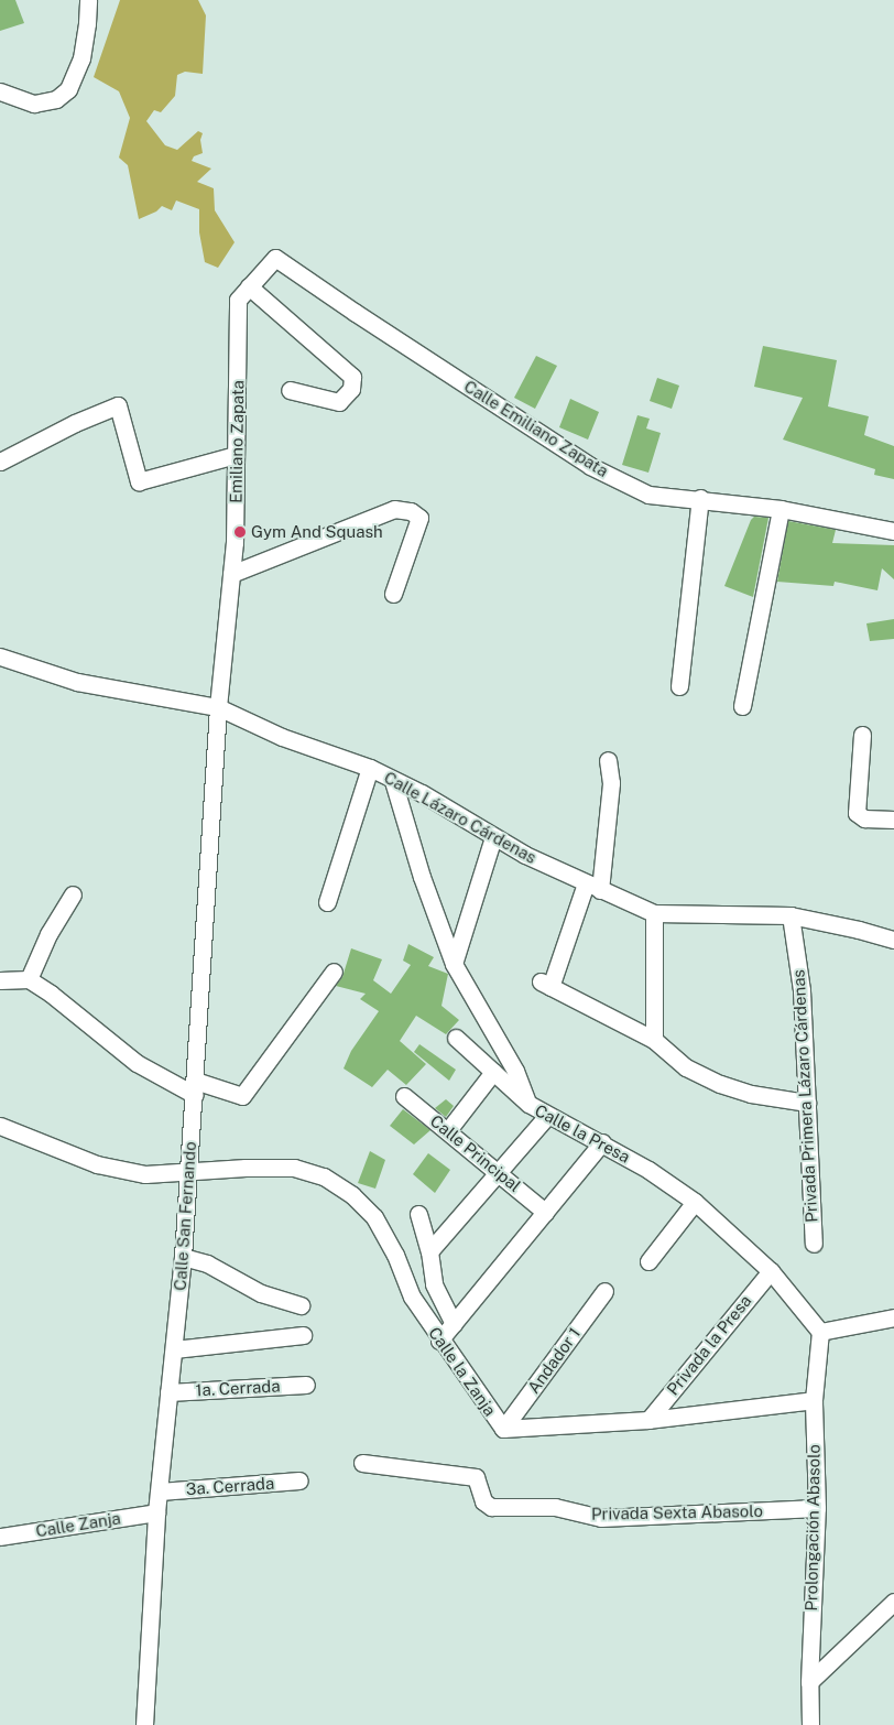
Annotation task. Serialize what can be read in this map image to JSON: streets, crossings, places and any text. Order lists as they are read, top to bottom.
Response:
{
  "streets": {
    "street": [
      "Calle Emiliano Zapata",
      "Emiliano Zapata",
      "Calle Lázaro Cárdenas",
      "Privada Primera Lázaro Cárdenas",
      "Calle la Presa",
      "Calle Principal",
      "Calle San Fernando",
      "Privada la Presa",
      "Andador 1",
      "Calle la Zanja",
      "1a. Cerrada",
      "3a. Cerrada",
      "Privada Sexta Abasolo",
      "Calle Zanja",
      "Prolongación Abasolo"
    ]
  },
  "crossings": [
    ["Calle Emiliano Zapata", "Emiliano Zapata"],
    ["Emiliano Zapata", "Calle Lázaro Cárdenas"],
    ["Emiliano Zapata", "Calle San Fernando"],
    ["Calle Lázaro Cárdenas", "Privada Primera Lázaro Cárdenas"],
    ["Calle Lázaro Cárdenas", "Calle la Presa"],
    ["Calle Lázaro Cárdenas", "Calle San Fernando"],
    ["Calle la Presa", "Privada la Presa"],
    ["Calle la Presa", "Prolongación Abasolo"],
    ["Calle San Fernando", "Calle la Zanja"],
    ["Calle San Fernando", "1a. Cerrada"],
    ["Calle San Fernando", "3a. Cerrada"],
    ["Calle San Fernando", "Calle Zanja"],
    ["Privada la Presa", "Calle la Zanja"],
    ["Andador 1", "Calle la Zanja"],
    ["Calle la Zanja", "Prolongación Abasolo"],
    ["Privada Sexta Abasolo", "Prolongación Abasolo"]
  ],
  "places": ["Gym And Squash"]
}
